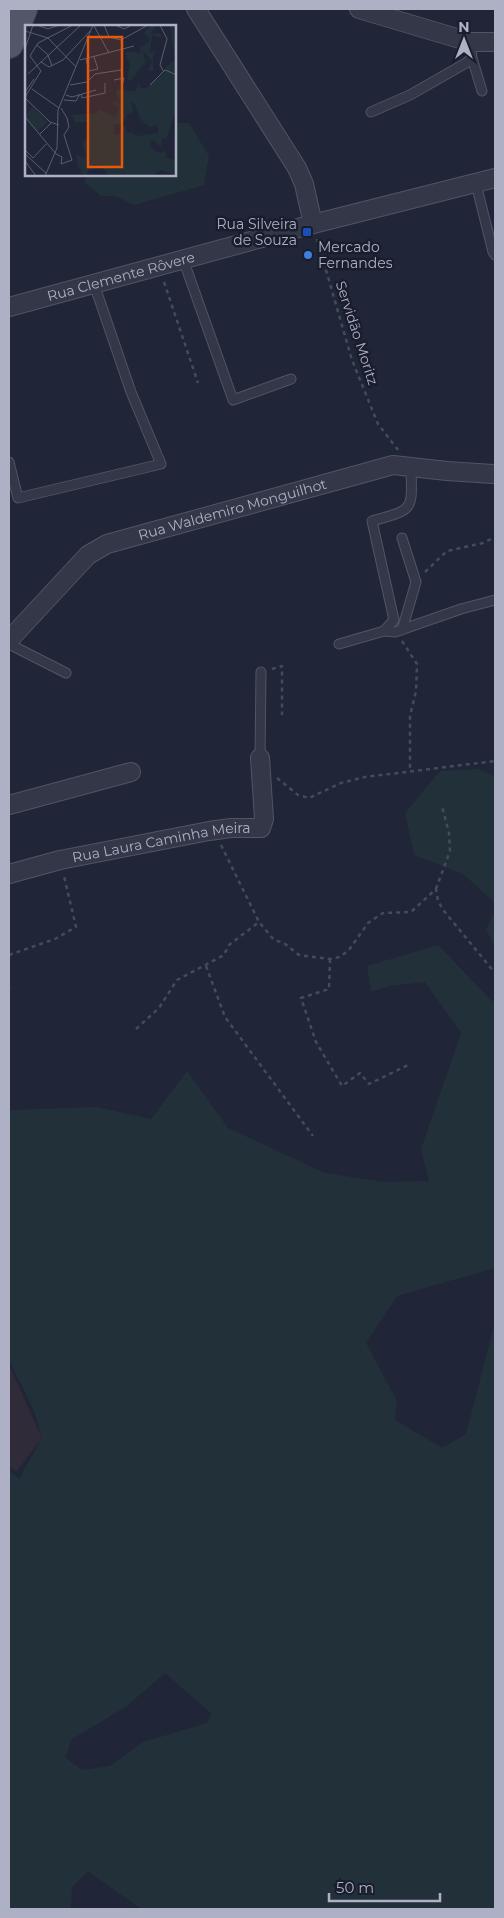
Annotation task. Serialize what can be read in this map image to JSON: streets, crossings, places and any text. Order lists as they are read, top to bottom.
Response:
{
  "streets": {
    "street": ["Rua Clemente Rôvere", "Rua Waldemiro Monguilhot", "Rua Laura Caminha Meira"],
    "path": ["Servidão Moritz"]
  },
  "crossings": [
    ["Rua Clemente Rôvere", "Servidão Moritz"],
    ["Servidão Moritz", "Rua Waldemiro Monguilhot"]
  ],
  "places": {
    "transit": ["Rua Silveira de Souza"],
    "other": ["Mercado Fernandes"]
  },
  "scale_bar": "50 m",
  "north": "top"
}
